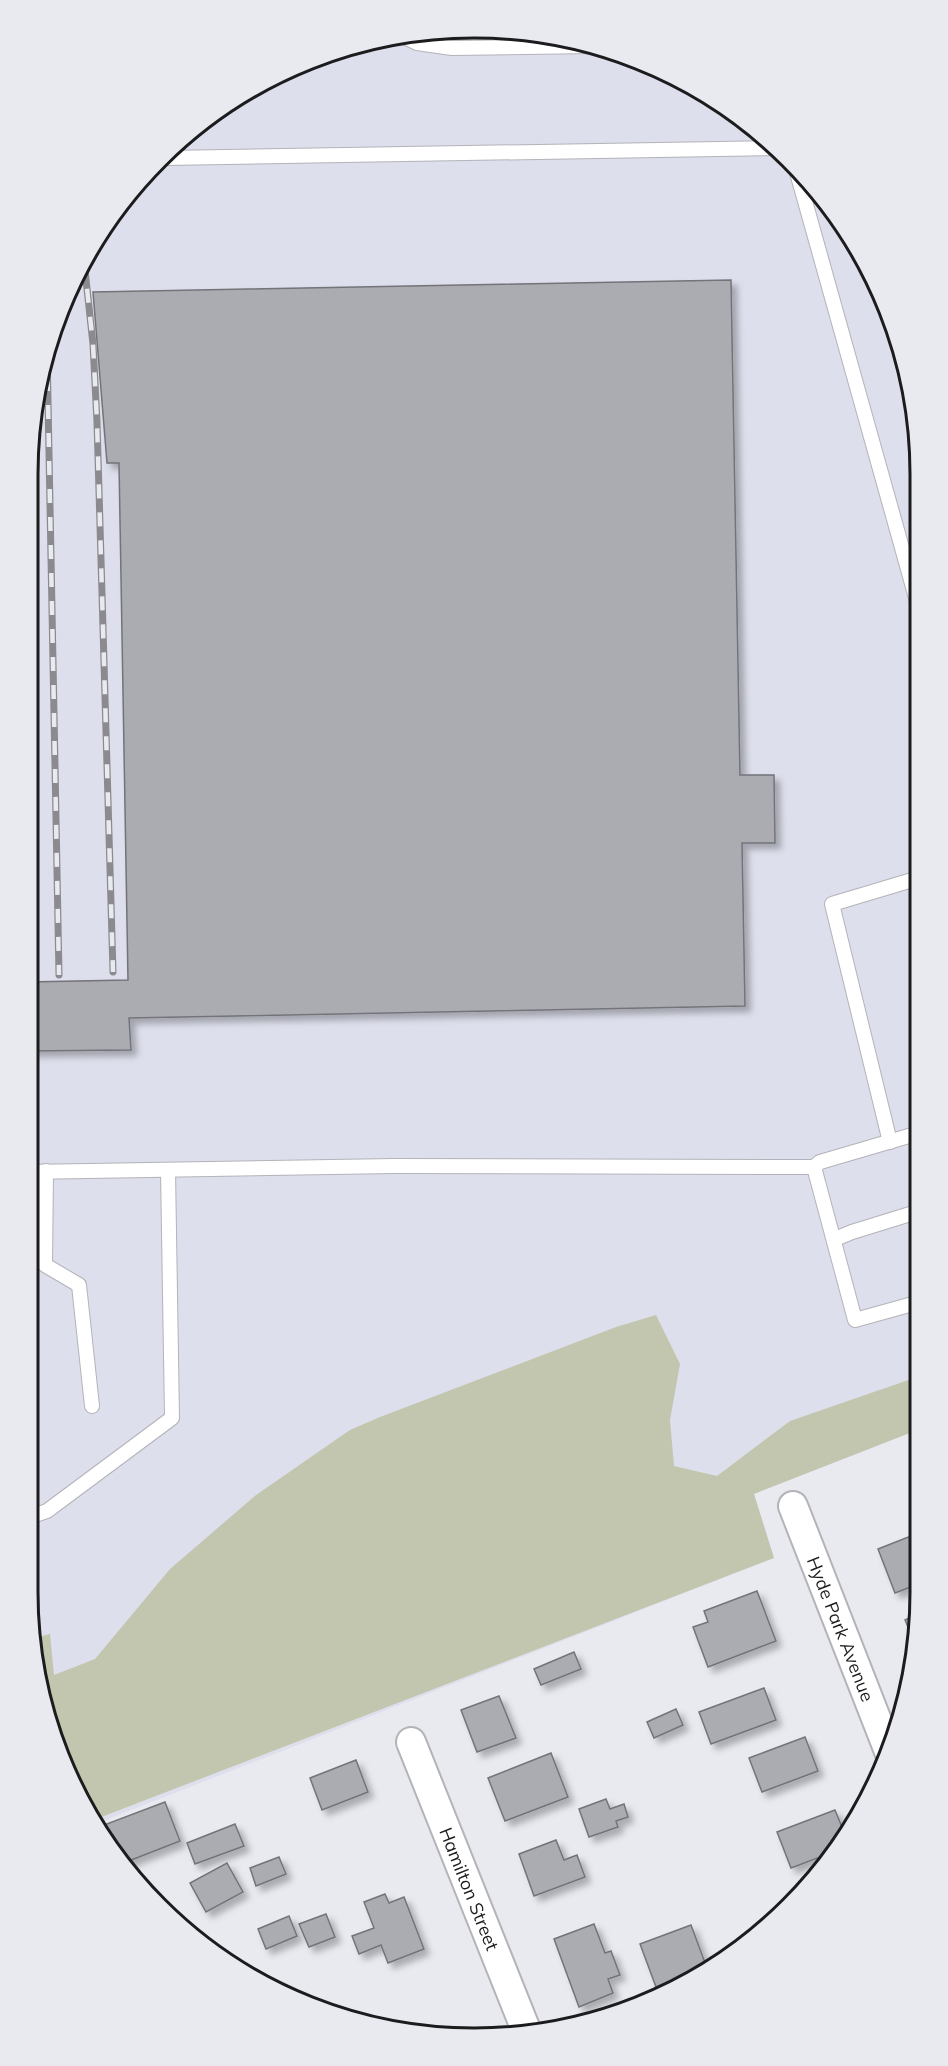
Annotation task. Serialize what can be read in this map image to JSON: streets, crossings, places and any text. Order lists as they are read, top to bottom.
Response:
{
  "streets": {
    "street": ["Hyde Park Avenue", "Hamilton Street"]
  }
}
